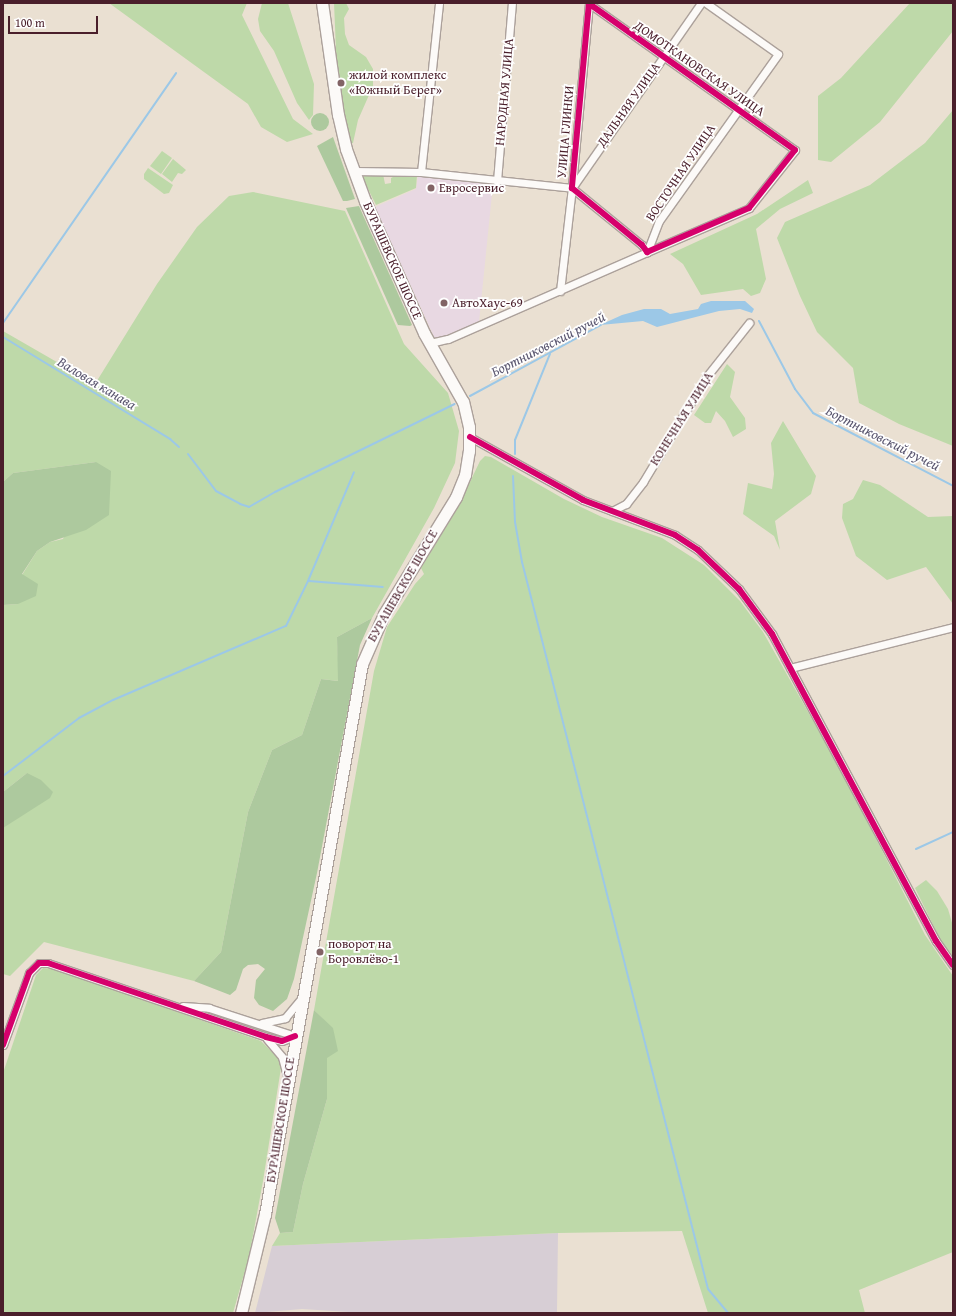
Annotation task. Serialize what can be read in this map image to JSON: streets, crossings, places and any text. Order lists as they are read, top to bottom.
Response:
{
  "streets": {
    "main road": ["БУРАШЕВСКОЕ ШОССЕ"],
    "street": [
      "ДОМОТКАНОВСКАЯ УЛИЦА",
      "НАРОДНАЯ УЛИЦА",
      "ДАЛЬНЯЯ УЛИЦА",
      "УЛИЦА ГЛИНКИ",
      "ВОСТОЧНАЯ УЛИЦА",
      "КОНЕЧНАЯ УЛИЦА"
    ]
  },
  "crossings": [
    ["ДОМОТКАНОВСКАЯ УЛИЦА", "ДАЛЬНЯЯ УЛИЦА"],
    ["ДОМОТКАНОВСКАЯ УЛИЦА", "УЛИЦА ГЛИНКИ"],
    ["ДОМОТКАНОВСКАЯ УЛИЦА", "ВОСТОЧНАЯ УЛИЦА"],
    ["ДАЛЬНЯЯ УЛИЦА", "УЛИЦА ГЛИНКИ"],
    ["УЛИЦА ГЛИНКИ", "ВОСТОЧНАЯ УЛИЦА"]
  ],
  "water": ["Бортниковский ручей", "Валовая канава"],
  "places": [
    "жилой комплекс «Южный Берег»",
    "Евросервис",
    "АвтоХаус-69",
    "поворот на Боровлёво-1"
  ],
  "scale_bar": "100 m"
}
